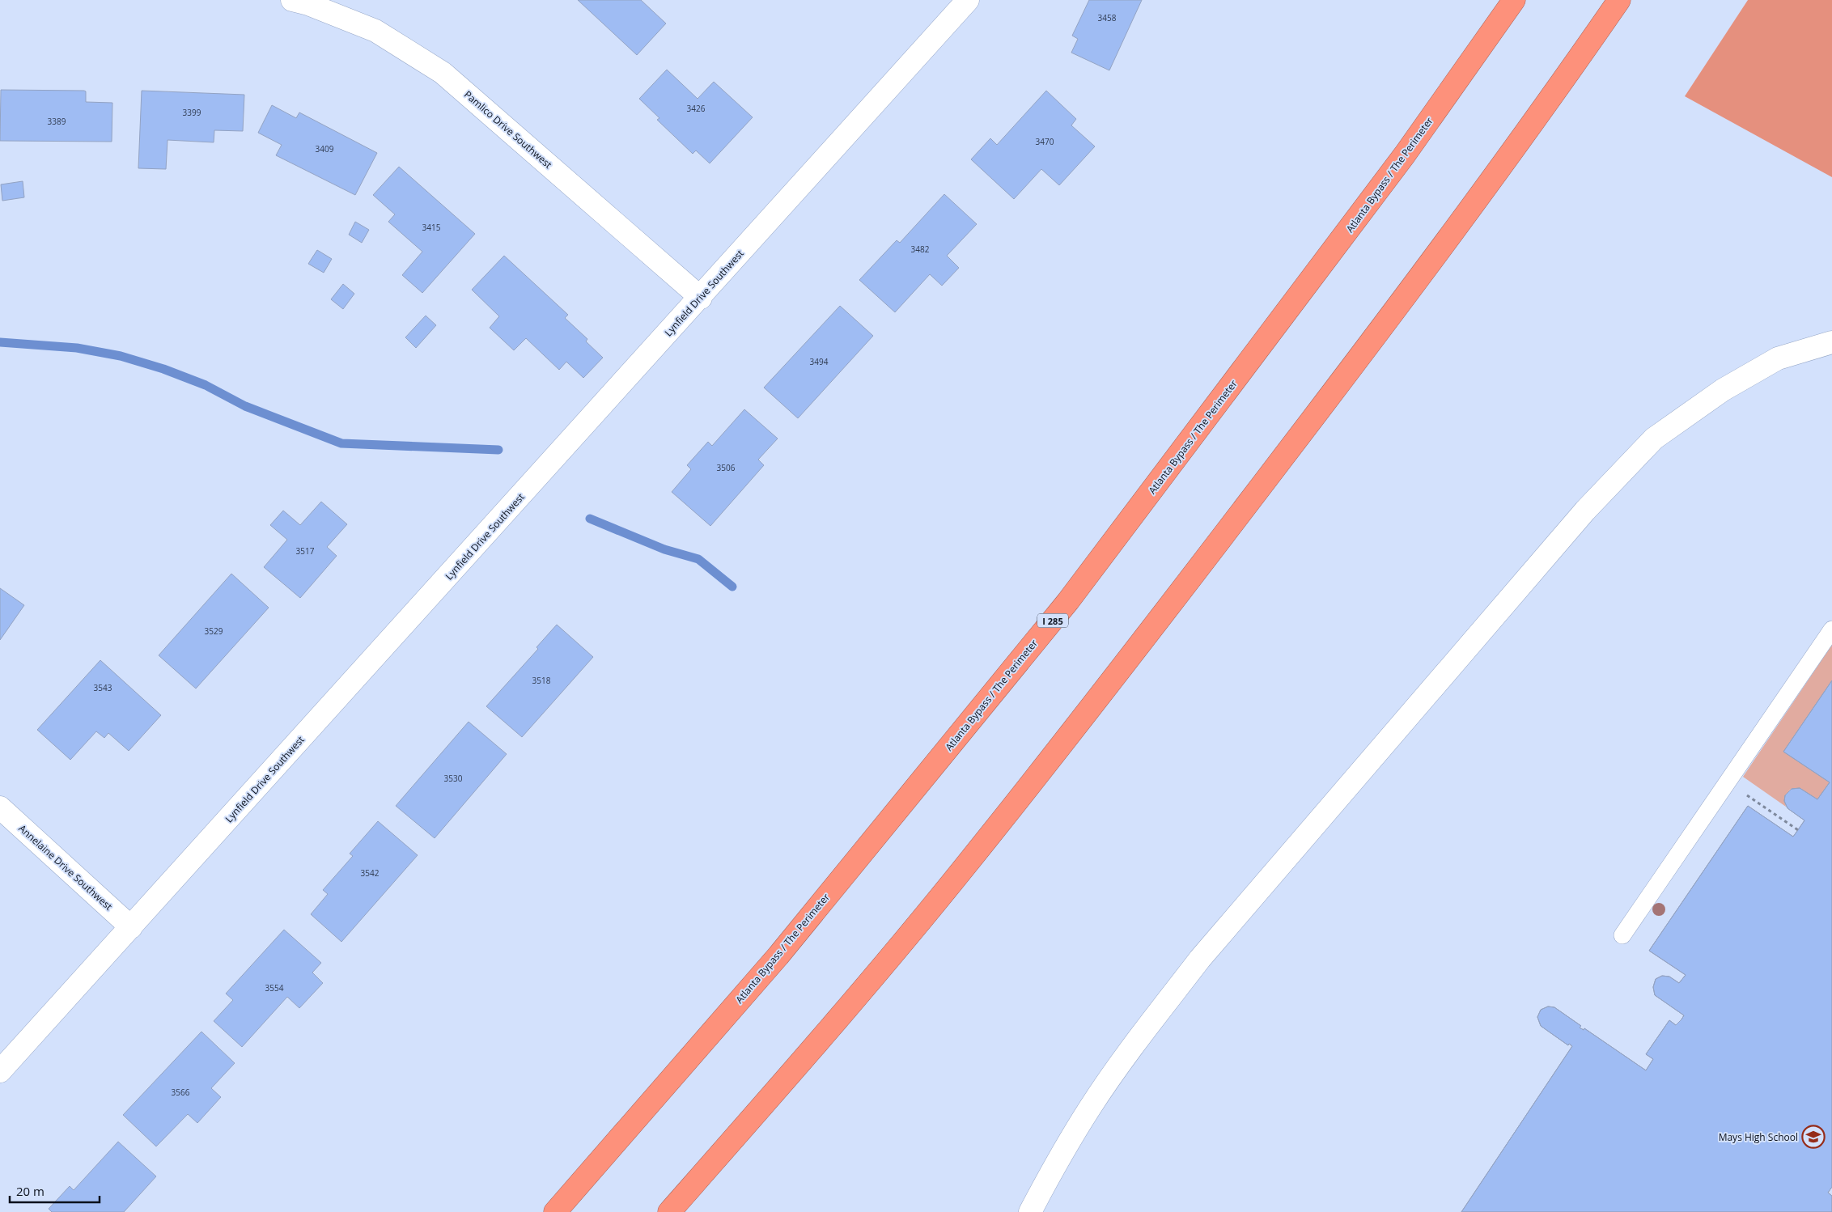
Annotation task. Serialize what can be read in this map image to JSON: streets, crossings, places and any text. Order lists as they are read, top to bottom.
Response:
{
  "streets": {
    "highway": ["Atlanta Bypass / The Perimeter", "I 285"],
    "street": ["Pamlico Drive Southwest", "Lynfield Drive Southwest", "Annelaine Drive Southwest"]
  },
  "crossings": [
    ["Pamlico Drive Southwest", "Lynfield Drive Southwest"],
    ["Lynfield Drive Southwest", "Annelaine Drive Southwest"]
  ],
  "places": {
    "school or university": ["Mays High School"]
  },
  "house_numbers": [
    "3458",
    "3426",
    "3399",
    "3389",
    "3470",
    "3409",
    "3415",
    "3482",
    "3494",
    "3506",
    "3517",
    "3529",
    "3518",
    "3543",
    "3530",
    "3542",
    "3554",
    "3566"
  ],
  "scale_bar": "20 m"
}
